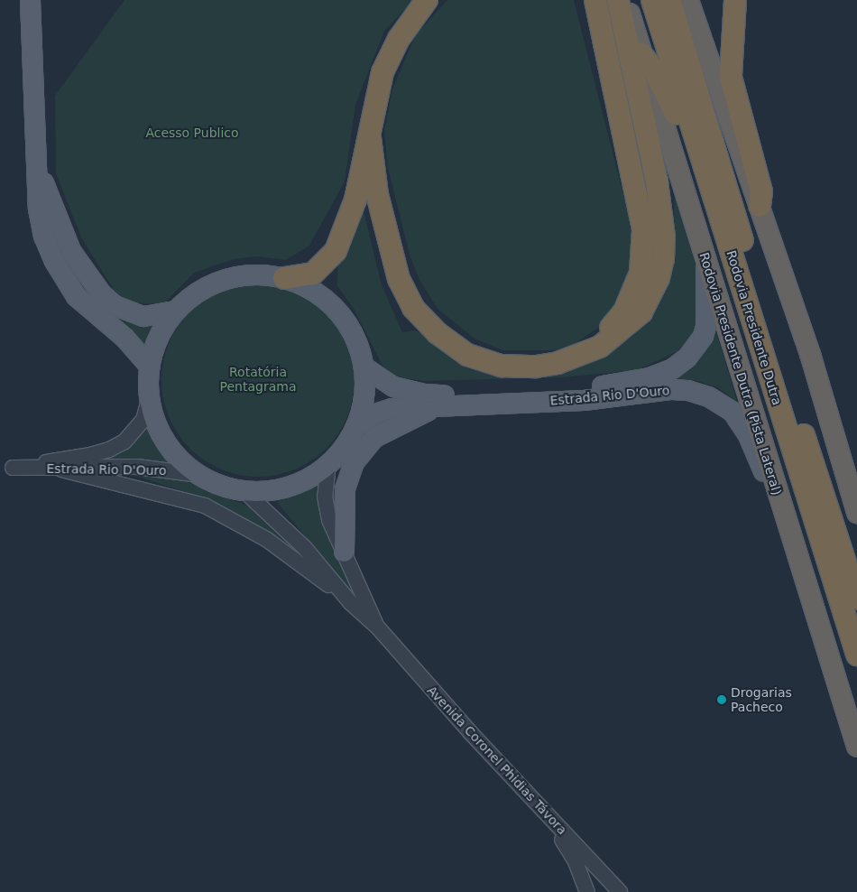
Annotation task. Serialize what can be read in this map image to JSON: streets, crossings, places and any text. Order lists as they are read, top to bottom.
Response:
{
  "streets": {
    "highway": ["Rodovia Presidente Dutra", "Rodovia Presidente Dutra (Pista Lateral)"],
    "main road": ["Estrada Rio D'Ouro"],
    "street": ["Avenida Coronel Phidias Távora"]
  },
  "crossings": [
    ["Rodovia Presidente Dutra (Pista Lateral)", "Estrada Rio D'Ouro"]
  ],
  "parks": ["Acesso Publico", "Rotatória Pentagrama"],
  "places": ["Drogarias Pacheco"]
}
